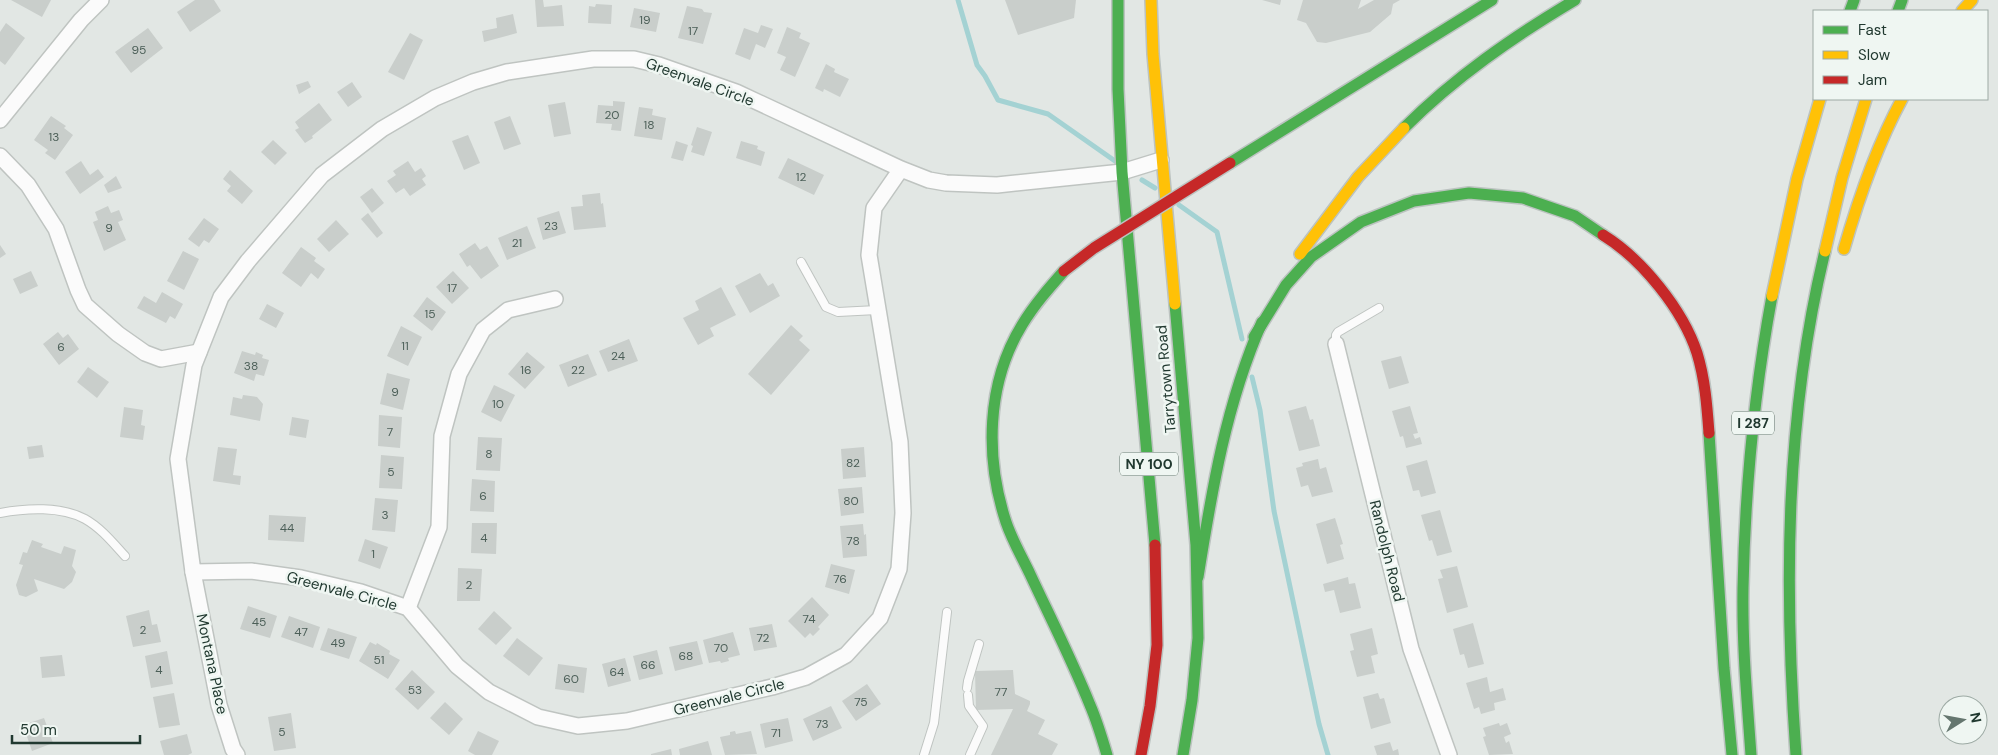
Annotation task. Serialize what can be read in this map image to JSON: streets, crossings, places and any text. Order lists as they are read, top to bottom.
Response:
{
  "streets": {
    "main road": ["Tarrytown Road", "I 287", "NY 100"],
    "street": ["Greenvale Circle", "Randolph Road", "Montana Place"]
  },
  "crossings": [
    ["Greenvale Circle", "Tarrytown Road"],
    ["Greenvale Circle", "Montana Place"]
  ],
  "house_numbers": [
    "19",
    "17",
    "95",
    "20",
    "18",
    "13",
    "12",
    "23",
    "9",
    "21",
    "17",
    "15",
    "11",
    "6",
    "24",
    "38",
    "16",
    "22",
    "9",
    "10",
    "7",
    "8",
    "82",
    "5",
    "6",
    "80",
    "3",
    "44",
    "4",
    "78",
    "1",
    "76",
    "2",
    "74",
    "45",
    "2",
    "47",
    "72",
    "49",
    "70",
    "68",
    "51",
    "66",
    "4",
    "64",
    "60",
    "53",
    "77",
    "75",
    "73",
    "5",
    "71"
  ],
  "legend": ["Fast", "Slow", "Jam"],
  "scale_bar": "50 m",
  "north": "right"
}
